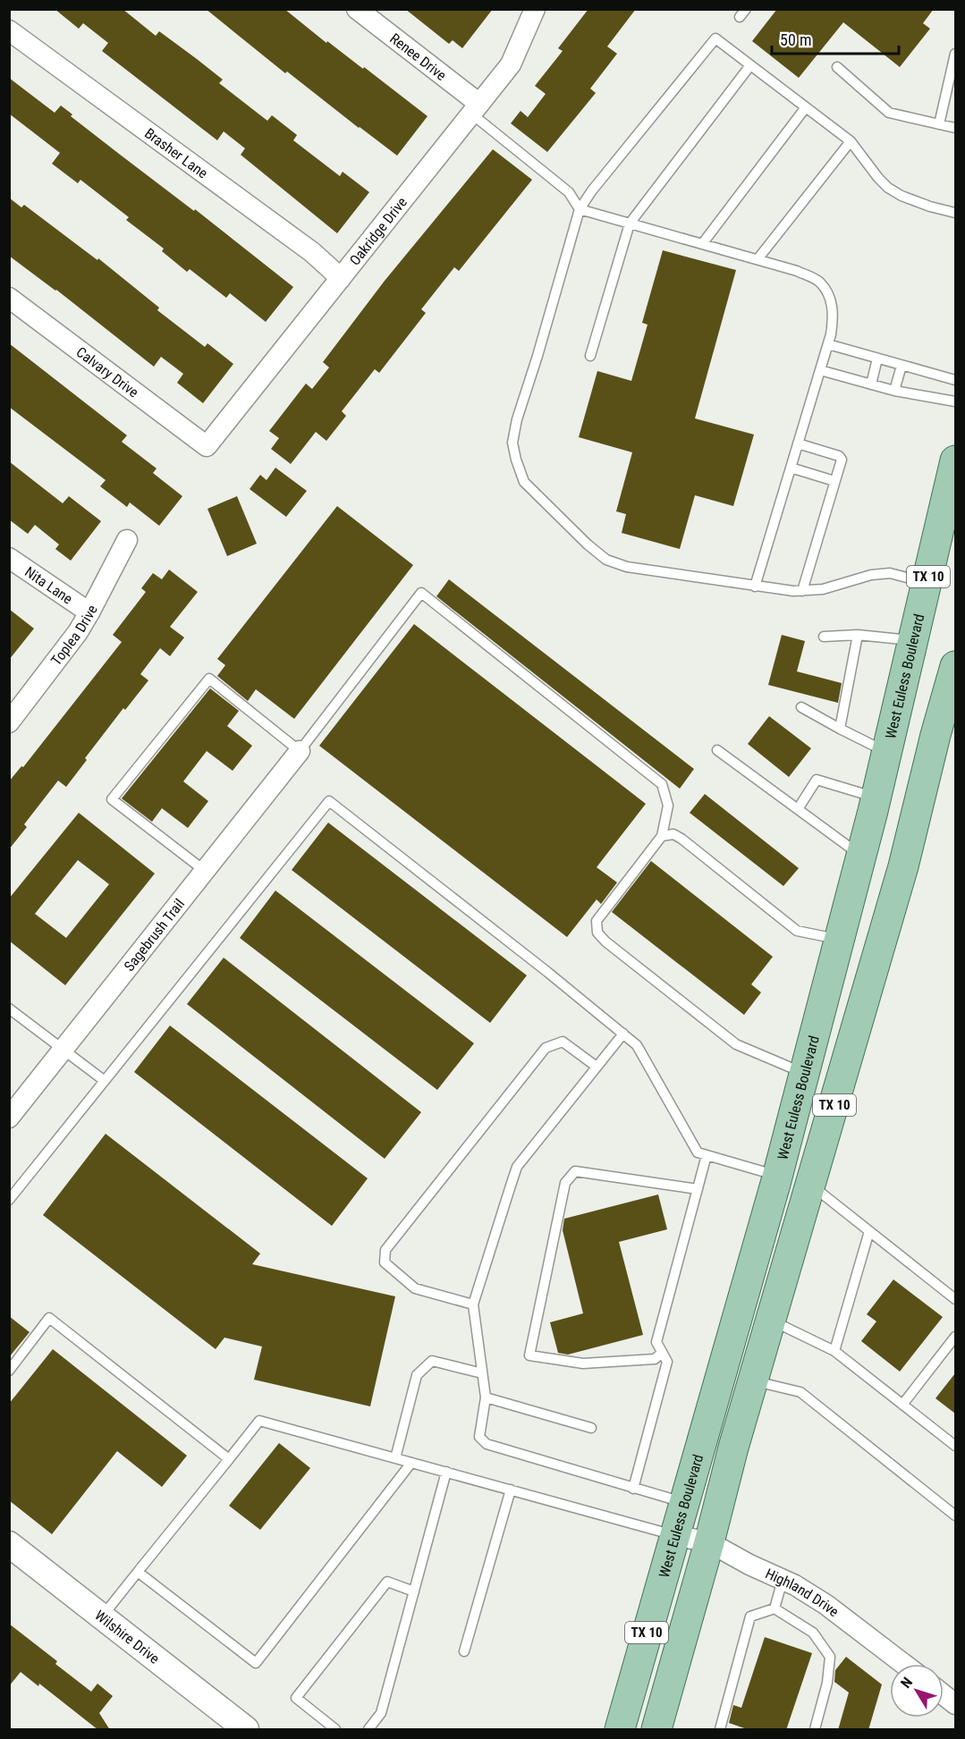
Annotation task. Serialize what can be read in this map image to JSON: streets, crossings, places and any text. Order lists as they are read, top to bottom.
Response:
{
  "streets": {
    "main road": ["TX 10", "West Euless Boulevard"],
    "street": [
      "Renee Drive",
      "Brasher Lane",
      "Oakridge Drive",
      "Calvary Drive",
      "Nita Lane",
      "Toplea Drive",
      "Sagebrush Trail",
      "Highland Drive",
      "Wilshire Drive"
    ]
  },
  "crossings": [
    ["Renee Drive", "Oakridge Drive"],
    ["Brasher Lane", "Oakridge Drive"],
    ["Oakridge Drive", "Calvary Drive"],
    ["TX 10", "Highland Drive"],
    ["Nita Lane", "Toplea Drive"],
    ["West Euless Boulevard", "Highland Drive"]
  ],
  "scale_bar": "50 m",
  "north": "top left"
}
